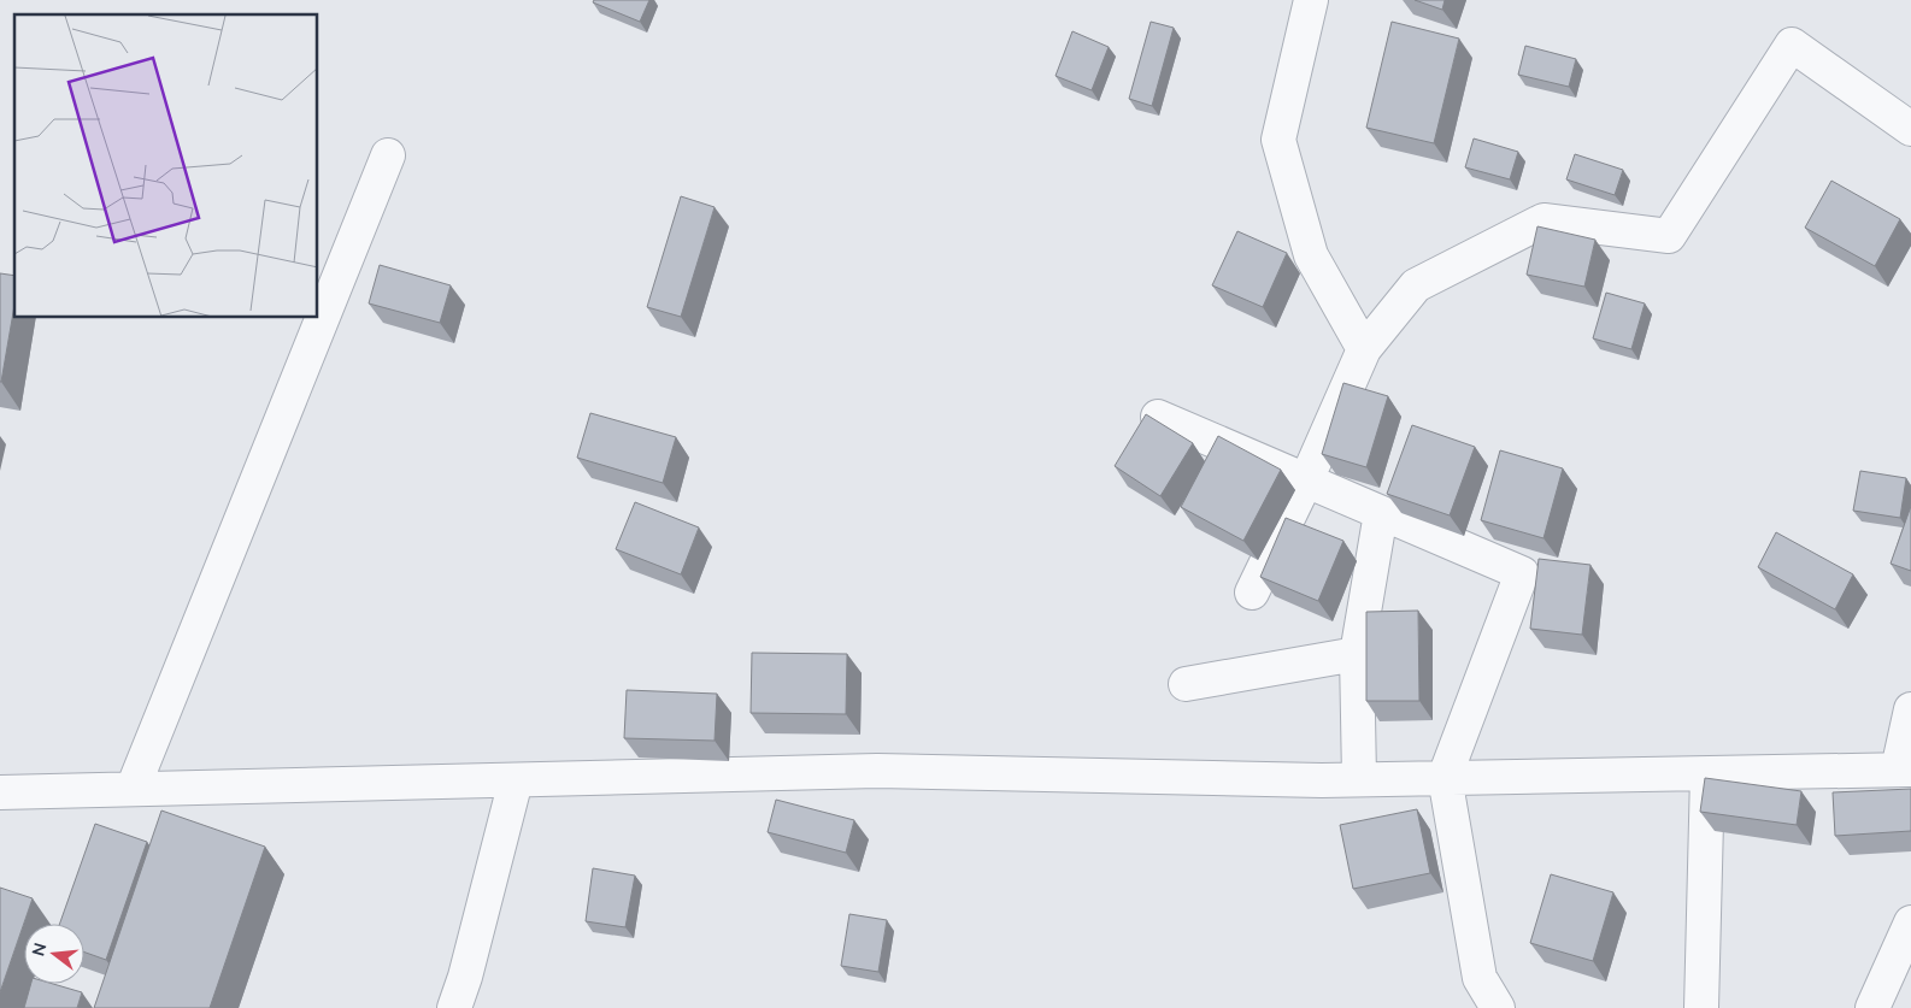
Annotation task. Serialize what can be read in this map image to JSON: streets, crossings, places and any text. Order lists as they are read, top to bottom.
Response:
{
  "north": "left"
}
